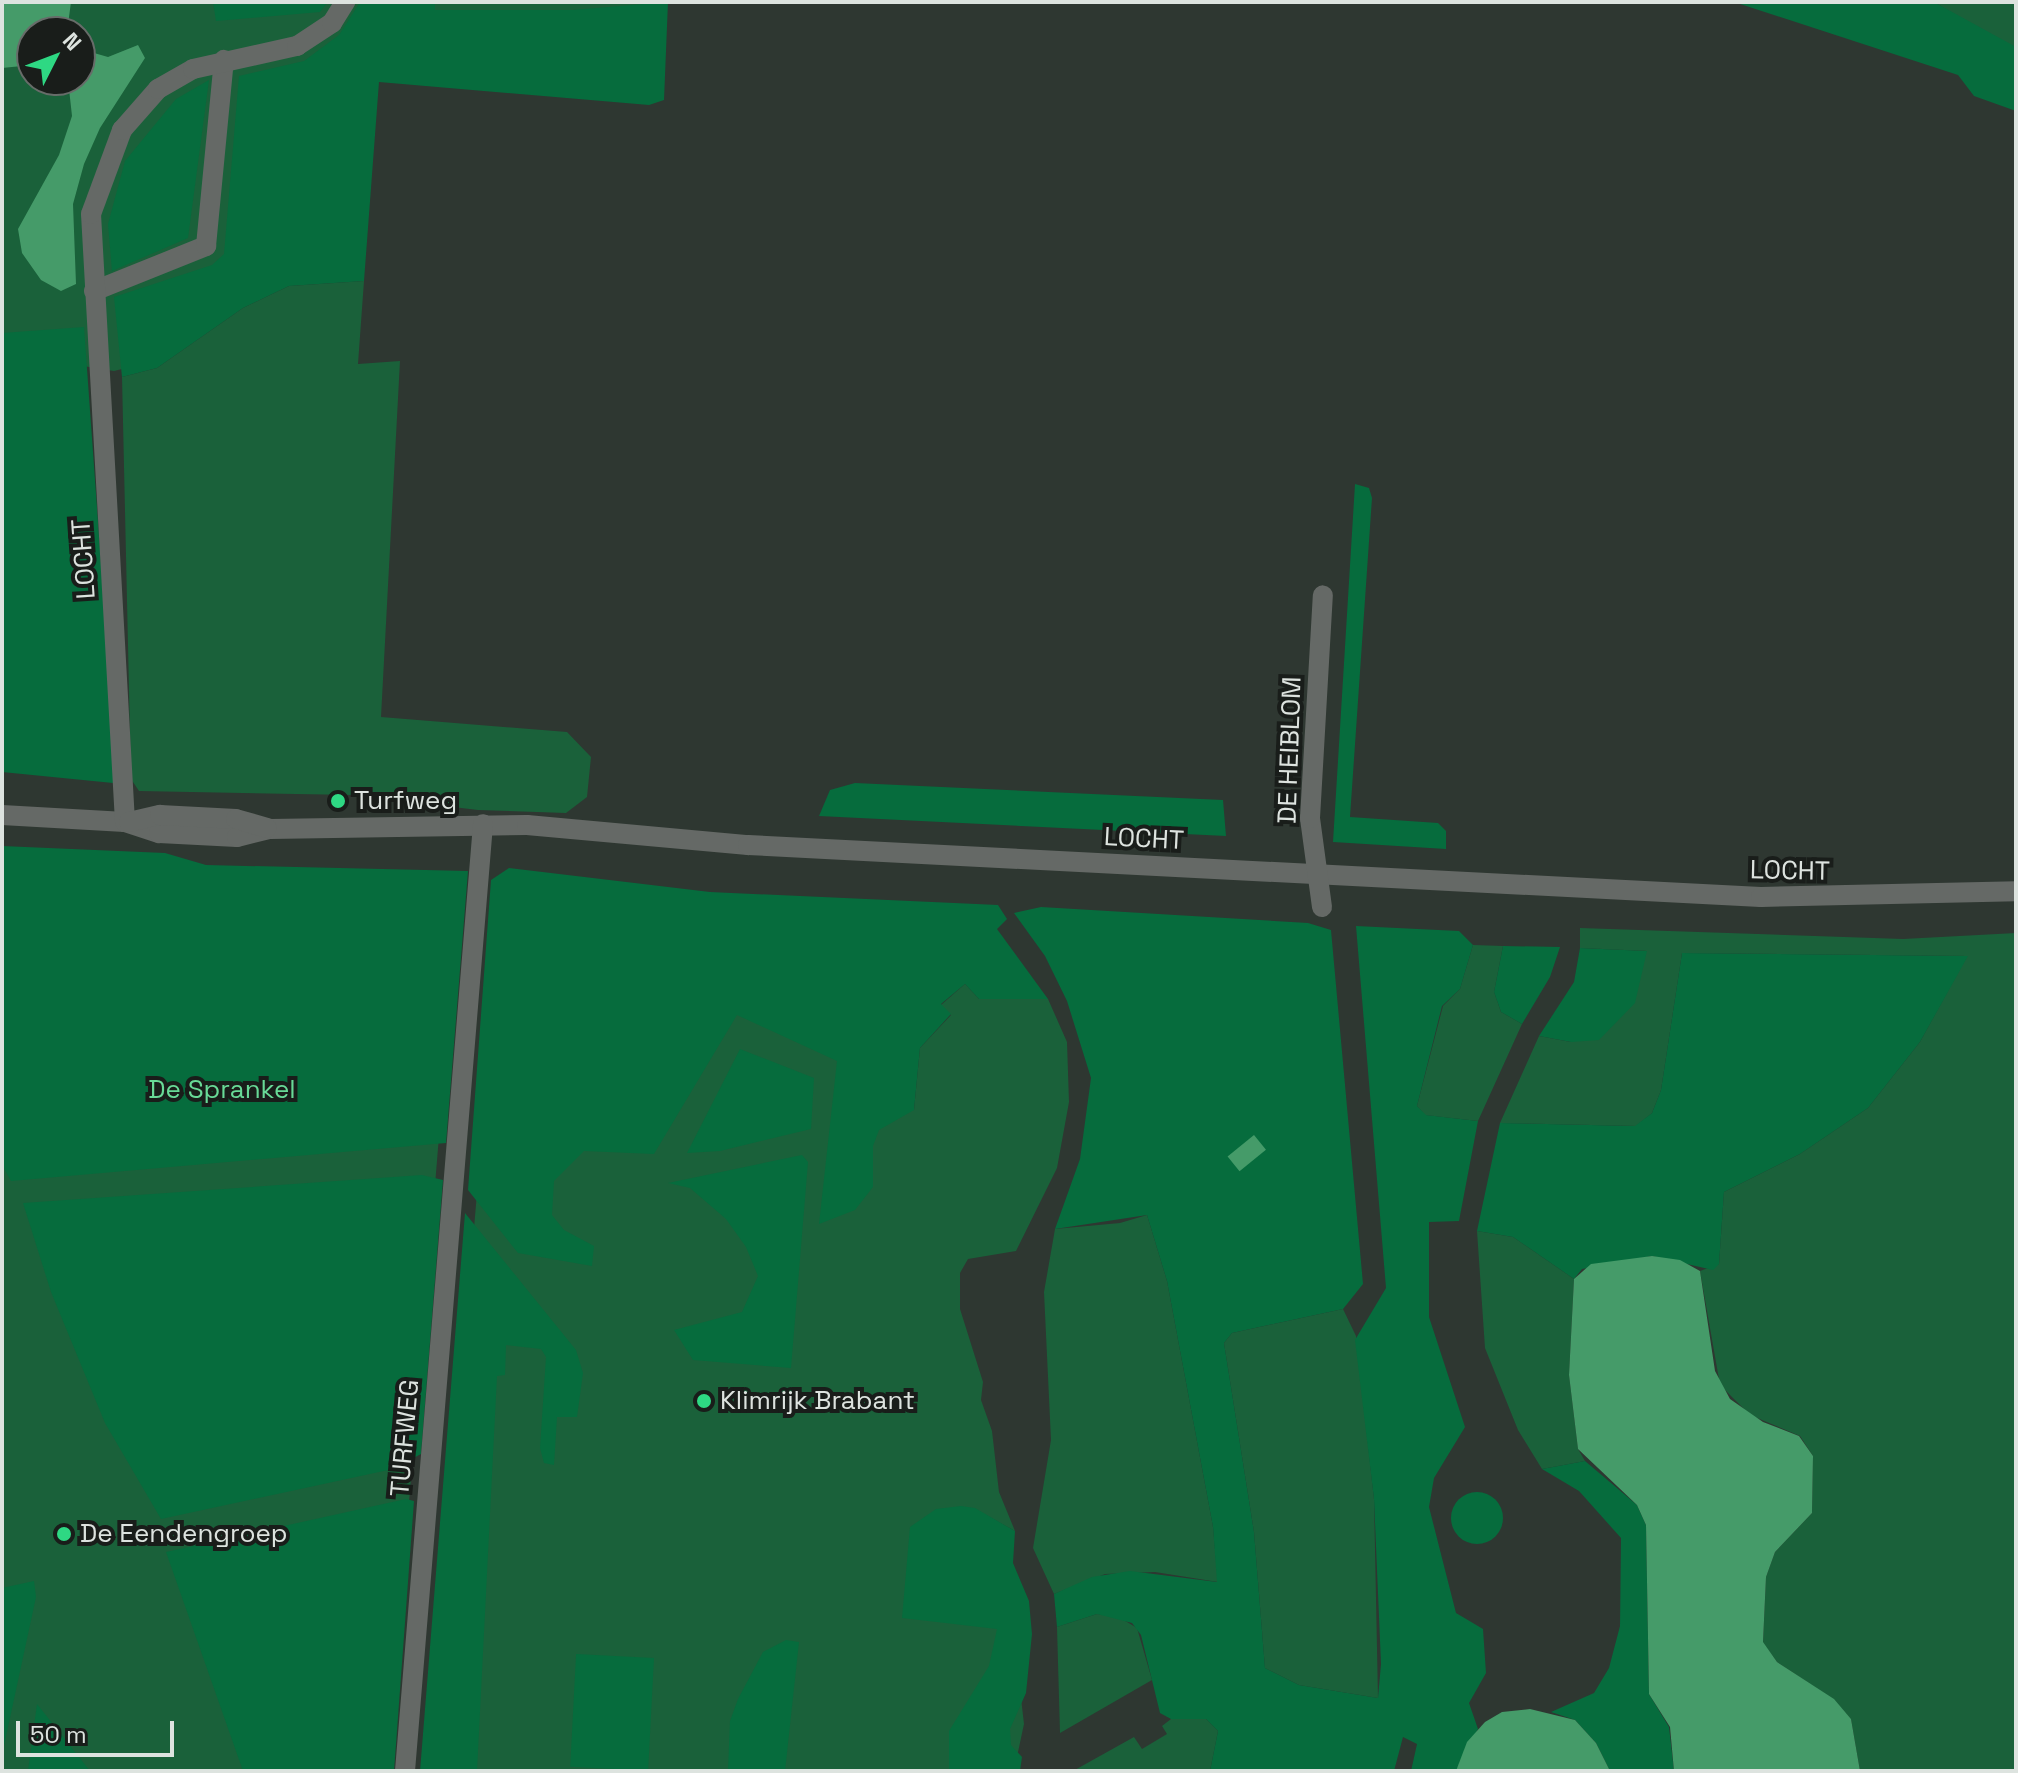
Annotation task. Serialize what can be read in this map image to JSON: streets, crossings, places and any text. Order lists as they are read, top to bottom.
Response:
{
  "streets": {
    "street": ["LOCHT", "DE HEIBLOM", "TURFWEG"]
  },
  "crossings": [
    ["LOCHT", "DE HEIBLOM"],
    ["LOCHT", "TURFWEG"]
  ],
  "parks": ["De Sprankel"],
  "places": ["Turfweg", "Klimrijk Brabant", "De Eendengroep"],
  "scale_bar": "50 m",
  "north": "top right"
}
